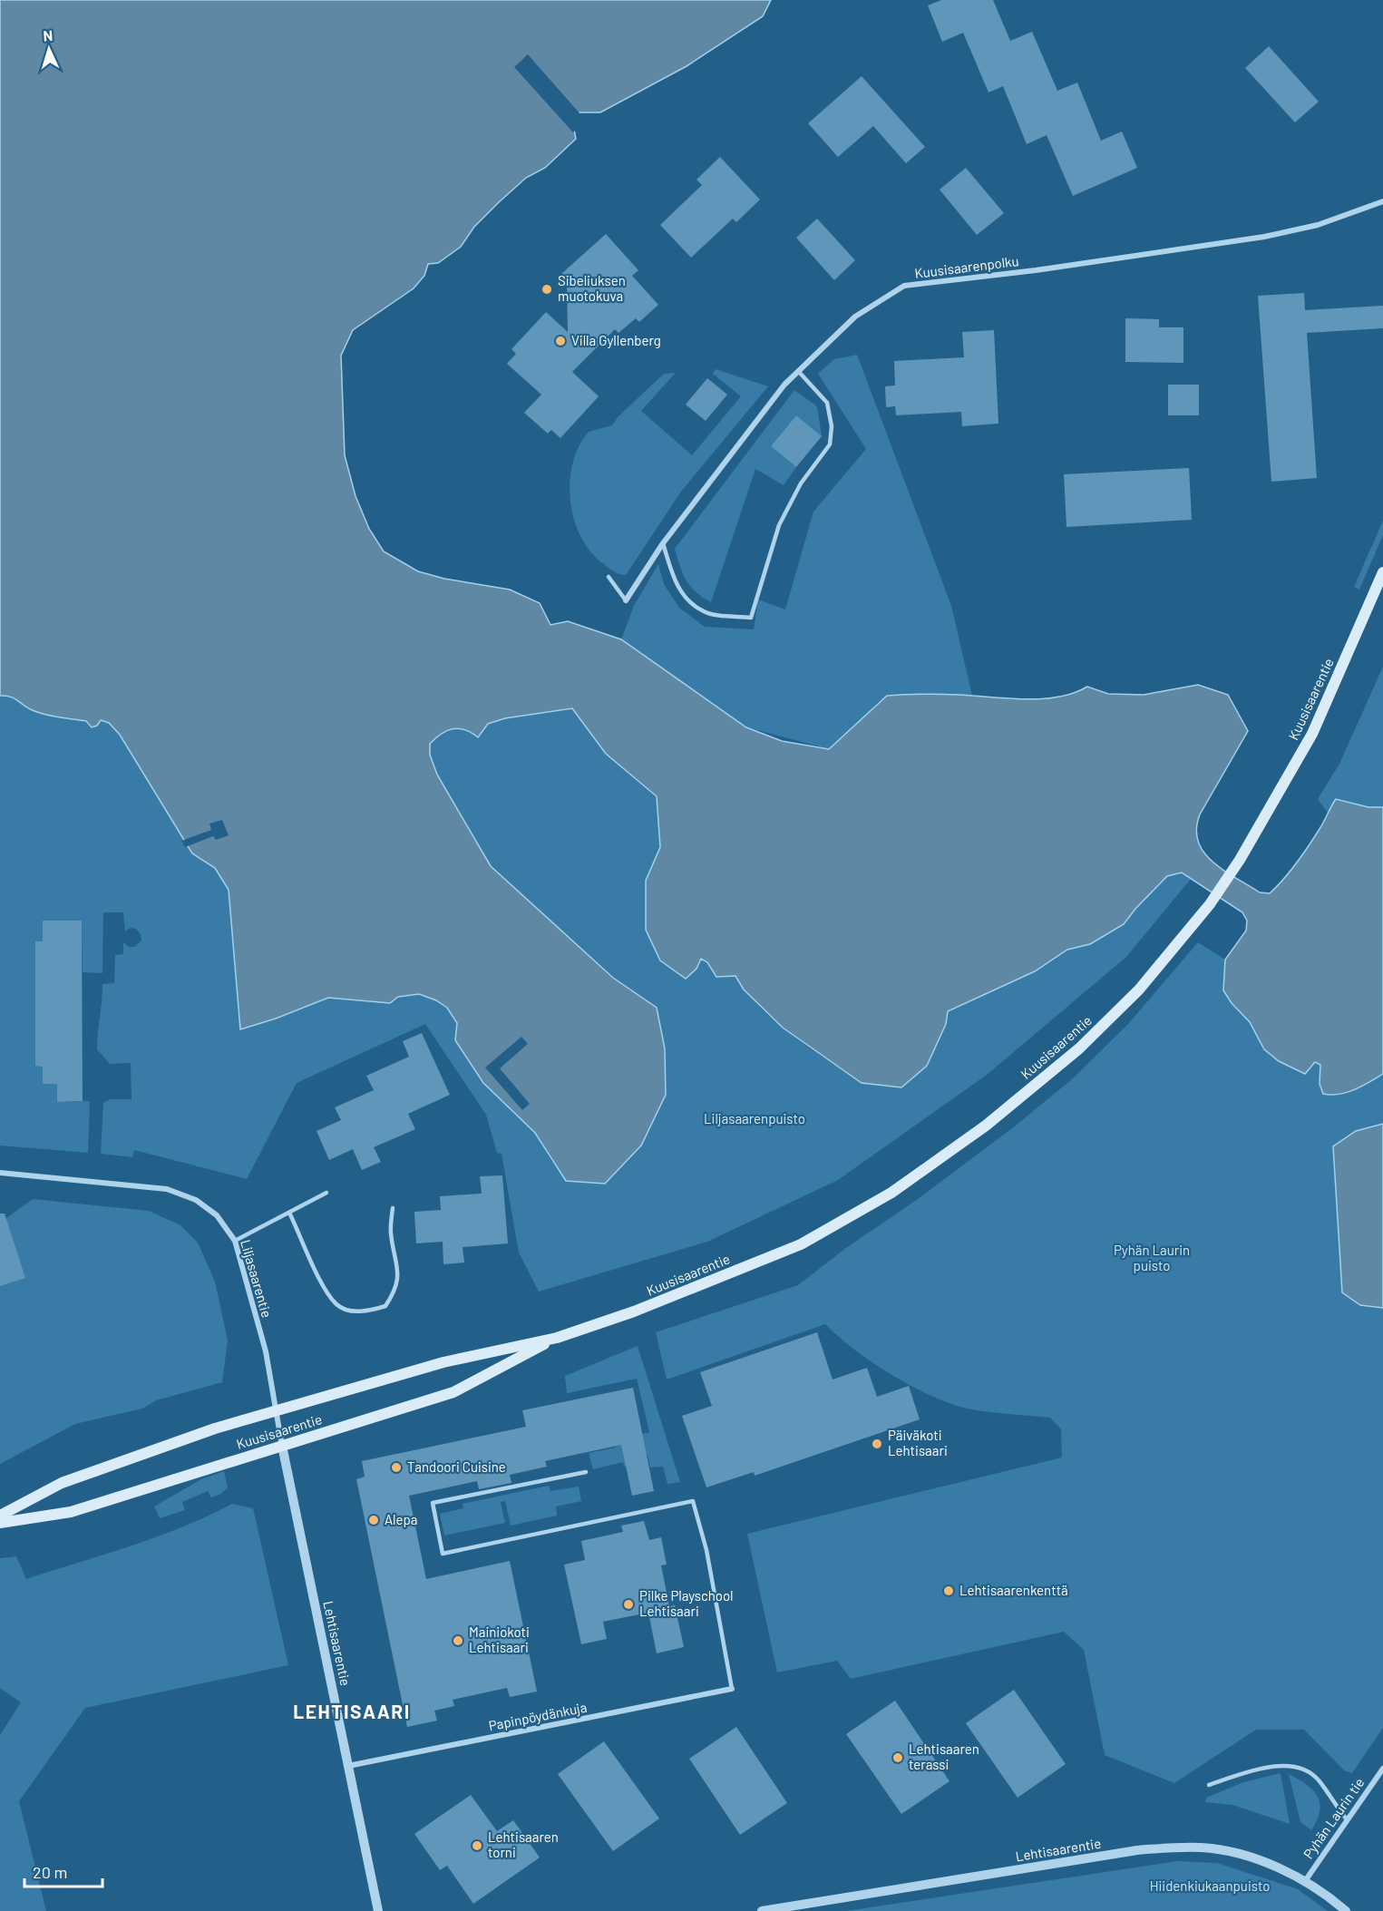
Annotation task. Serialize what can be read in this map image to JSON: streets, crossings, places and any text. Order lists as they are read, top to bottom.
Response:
{
  "streets": {
    "main road": ["Kuusisaarentie"],
    "street": [
      "Kuusisaarenpolku",
      "Liljasaarentie",
      "Lehtisaarentie",
      "Papinpöydänkuja",
      "Pyhän Laurin tie"
    ]
  },
  "crossings": [
    ["Kuusisaarentie", "Liljasaarentie"],
    ["Kuusisaarentie", "Lehtisaarentie"],
    ["Liljasaarentie", "Lehtisaarentie"],
    ["Lehtisaarentie", "Papinpöydänkuja"],
    ["Lehtisaarentie", "Pyhän Laurin tie"]
  ],
  "districts": ["LEHTISAARI"],
  "parks": ["Liljasaarenpuisto", "Pyhän Laurin puisto", "Hiidenkiukaanpuisto"],
  "places": [
    "Sibeliuksen muotokuva",
    "Villa Gyllenberg",
    "Päiväkoti Lehtisaari",
    "Tandoori Cuisine",
    "Alepa",
    "Lehtisaarenkenttä",
    "Pilke Playschool Lehtisaari",
    "Mainiokoti Lehtisaari",
    "Lehtisaaren terassi",
    "Lehtisaaren torni"
  ],
  "scale_bar": "20 m",
  "north": "top"
}
